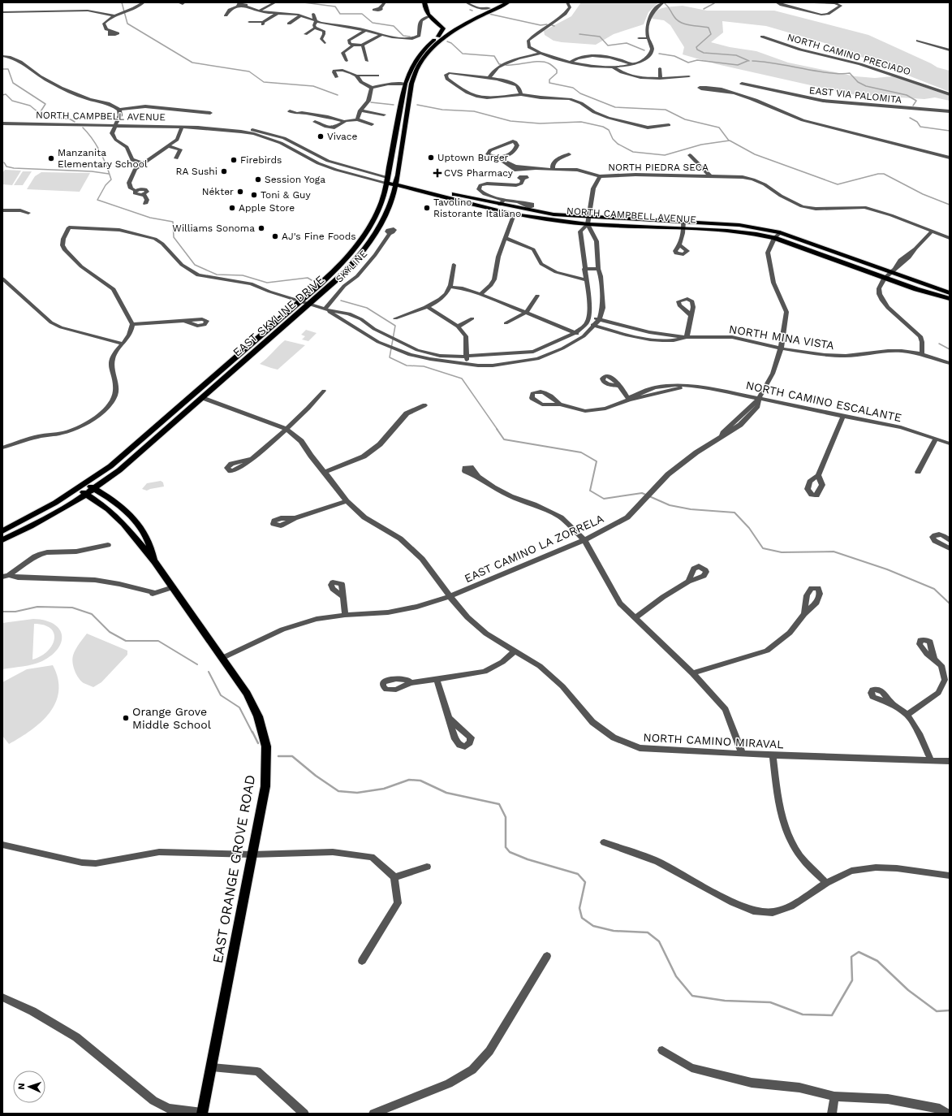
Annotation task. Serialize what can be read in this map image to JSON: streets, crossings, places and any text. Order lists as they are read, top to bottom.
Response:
{
  "streets": {
    "main road": ["NORTH CAMPBELL AVENUE", "EAST SKYLINE DRIVE", "EAST ORANGE GROVE ROAD"],
    "street": [
      "NORTH CAMINO PRECIADO",
      "EAST VIA PALOMITA",
      "NORTH PIEDRA SECA",
      "SKYLINE",
      "NORTH MINA VISTA",
      "NORTH CAMINO ESCALANTE",
      "EAST CAMINO LA ZORRELA",
      "NORTH CAMINO MIRAVAL"
    ]
  },
  "crossings": [
    ["NORTH CAMPBELL AVENUE", "NORTH PIEDRA SECA"],
    ["NORTH CAMPBELL AVENUE", "EAST SKYLINE DRIVE"],
    ["NORTH CAMPBELL AVENUE", "EAST CAMINO LA ZORRELA"],
    ["EAST SKYLINE DRIVE", "NORTH CAMINO MIRAVAL"],
    ["EAST SKYLINE DRIVE", "EAST ORANGE GROVE ROAD"],
    ["NORTH MINA VISTA", "EAST CAMINO LA ZORRELA"],
    ["NORTH CAMINO ESCALANTE", "EAST CAMINO LA ZORRELA"],
    ["EAST CAMINO LA ZORRELA", "NORTH CAMINO MIRAVAL"],
    ["EAST CAMINO LA ZORRELA", "EAST ORANGE GROVE ROAD"]
  ],
  "places": {
    "other": [
      "Vivace",
      "Uptown Burger",
      "Manzanita Elementary School",
      "Firebirds",
      "RA Sushi",
      "Session Yoga",
      "Néktər",
      "Toni & Guy",
      "Apple Store",
      "Tavolino Ristorante Italiano",
      "Williams Sonoma",
      "AJ's Fine Foods",
      "Orange Grove Middle School"
    ],
    "health": ["CVS Pharmacy"]
  },
  "north": "left"
}
